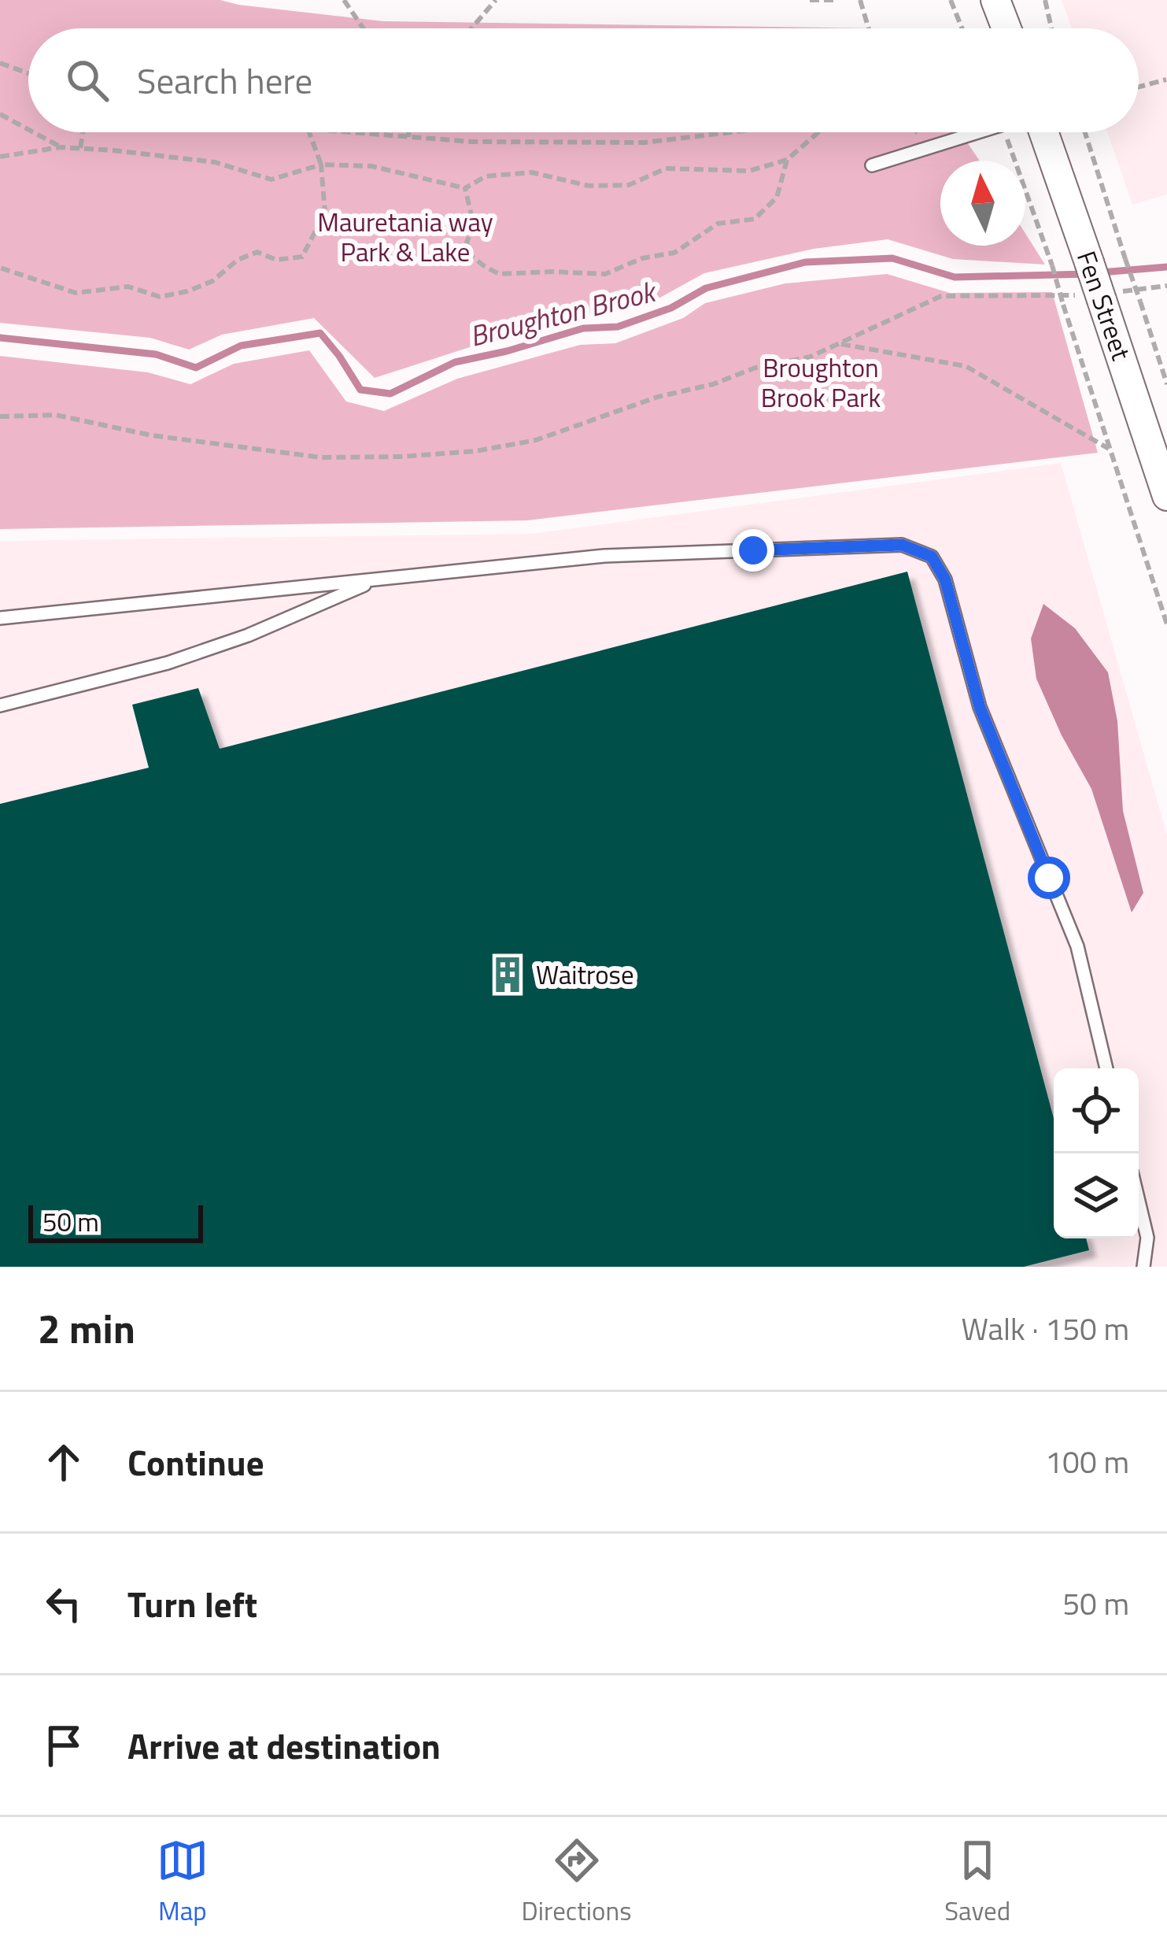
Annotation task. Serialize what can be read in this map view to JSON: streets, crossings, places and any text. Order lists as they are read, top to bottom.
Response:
{
  "streets": {
    "street": ["Fen Street"]
  },
  "water": ["Broughton Brook"],
  "parks": ["Mauretania way Park & Lake", "Broughton Brook Park"],
  "places": {
    "building": ["Waitrose"]
  },
  "scale_bar": "50 m",
  "north": "top",
  "page": {
    "search": "Search here",
    "scale": "50 m",
    "heading": ["2 min", "Walk · 150 m"],
    "list": [
      ["Continue", "100 m"],
      ["Turn left", "50 m"],
      "Arrive at destination"
    ],
    "nav": ["Map", "Directions", "Saved"]
  }
}
